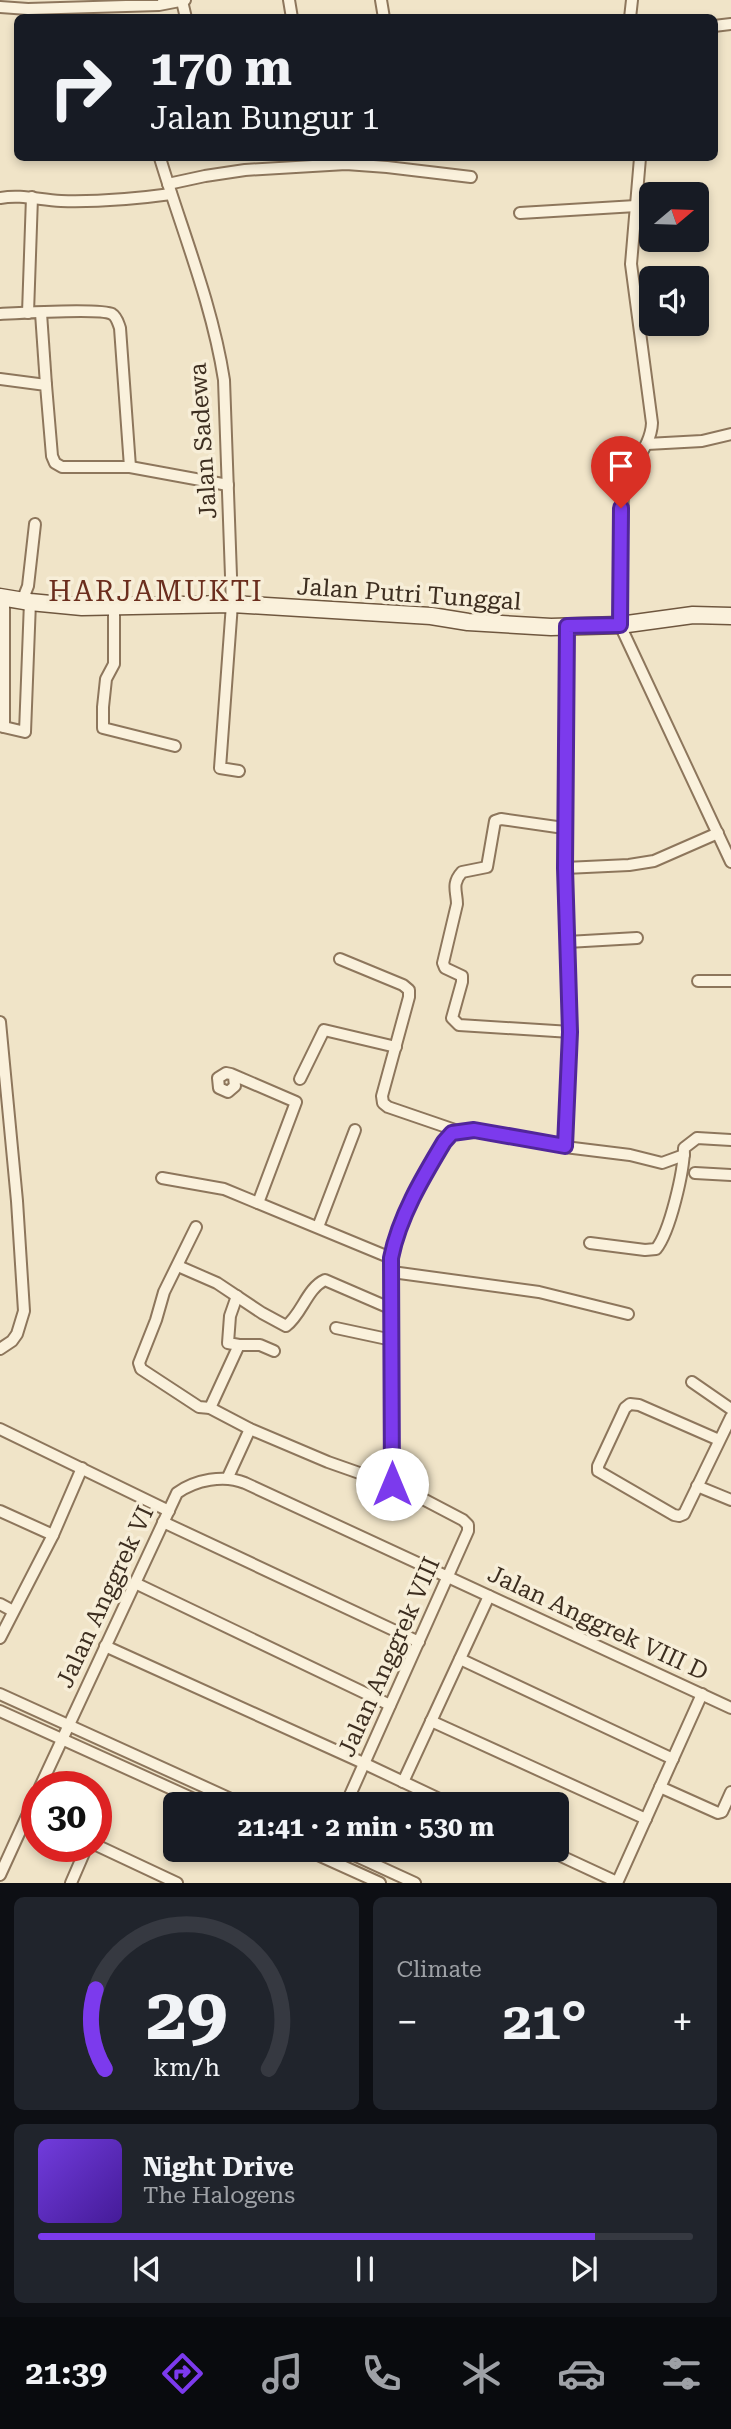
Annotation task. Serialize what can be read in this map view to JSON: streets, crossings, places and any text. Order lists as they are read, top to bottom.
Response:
{
  "streets": {
    "street": [
      "Jalan Sadewa",
      "Jalan Putri Tunggal",
      "Jalan Anggrek VI",
      "Jalan Anggrek VIII D",
      "Jalan Anggrek VIII"
    ]
  },
  "crossings": [
    ["Jalan Sadewa", "Jalan Putri Tunggal"],
    ["Jalan Anggrek VI", "Jalan Anggrek VIII D"],
    ["Jalan Anggrek VIII D", "Jalan Anggrek VIII"]
  ],
  "districts": ["HARJAMUKTI"],
  "north": "right",
  "page": {
    "turn": ["170 m", "Jalan Bungur 1"],
    "limit": "30",
    "trip": "21:41 · 2 min · 530 m",
    "tile": "Climate",
    "heat": ["−", "21°", "+"],
    "song": ["Night Drive", "The Halogens"],
    "tabs": "21:39",
    "gauge": ["29", "km/h"]
  }
}
